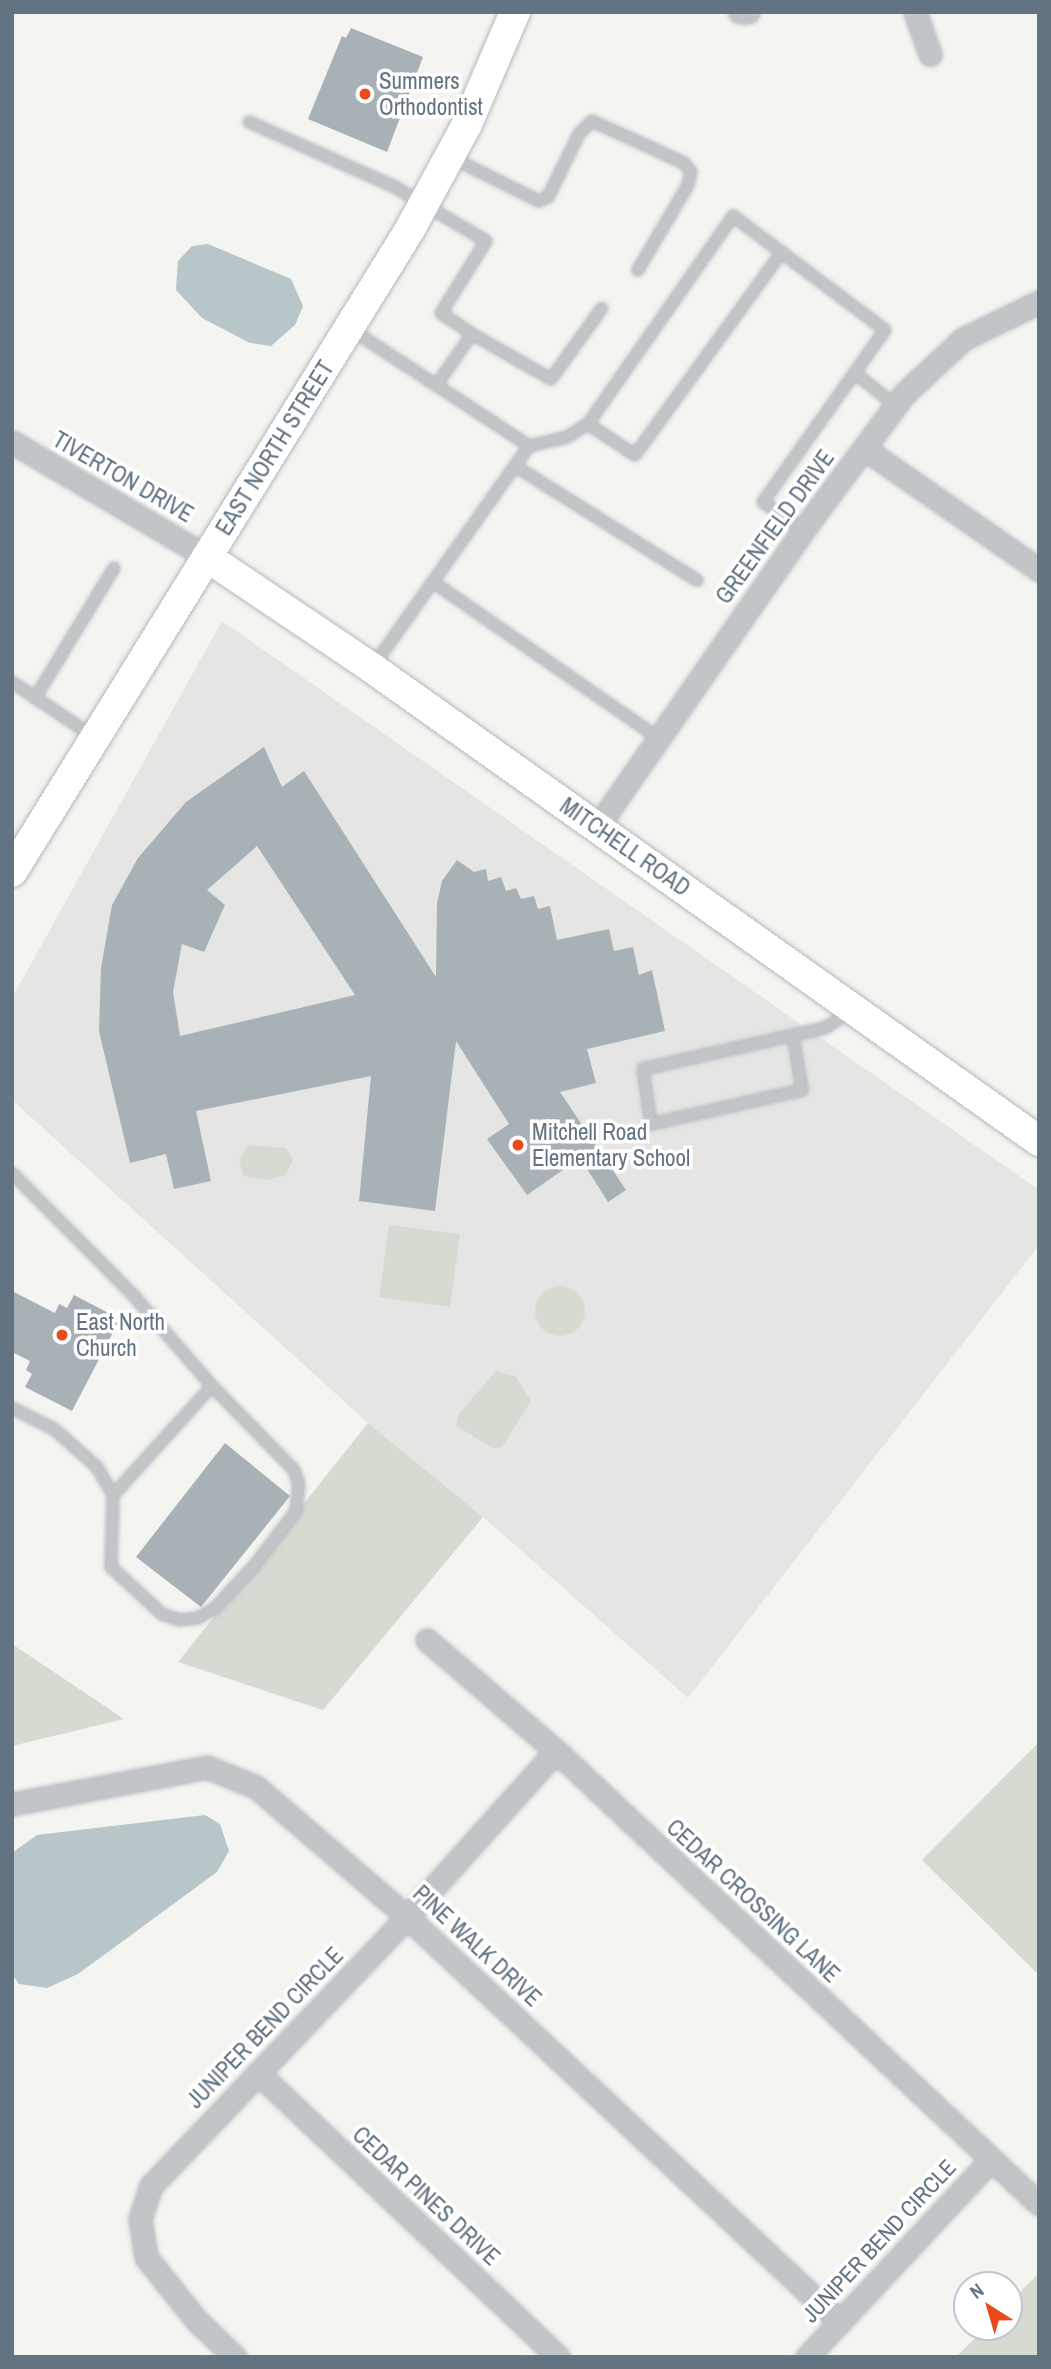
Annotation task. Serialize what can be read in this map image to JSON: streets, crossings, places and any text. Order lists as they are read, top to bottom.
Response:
{
  "streets": {
    "street": [
      "EAST NORTH STREET",
      "TIVERTON DRIVE",
      "GREENFIELD DRIVE",
      "MITCHELL ROAD",
      "CEDAR CROSSING LANE",
      "PINE WALK DRIVE",
      "JUNIPER BEND CIRCLE",
      "CEDAR PINES DRIVE"
    ]
  },
  "crossings": [
    ["EAST NORTH STREET", "TIVERTON DRIVE"],
    ["EAST NORTH STREET", "MITCHELL ROAD"],
    ["TIVERTON DRIVE", "MITCHELL ROAD"],
    ["GREENFIELD DRIVE", "MITCHELL ROAD"],
    ["CEDAR CROSSING LANE", "JUNIPER BEND CIRCLE"],
    ["PINE WALK DRIVE", "JUNIPER BEND CIRCLE"],
    ["JUNIPER BEND CIRCLE", "CEDAR PINES DRIVE"]
  ],
  "places": ["Summers Orthodontist", "Mitchell Road Elementary School", "East North Church"],
  "north": "top left"
}
